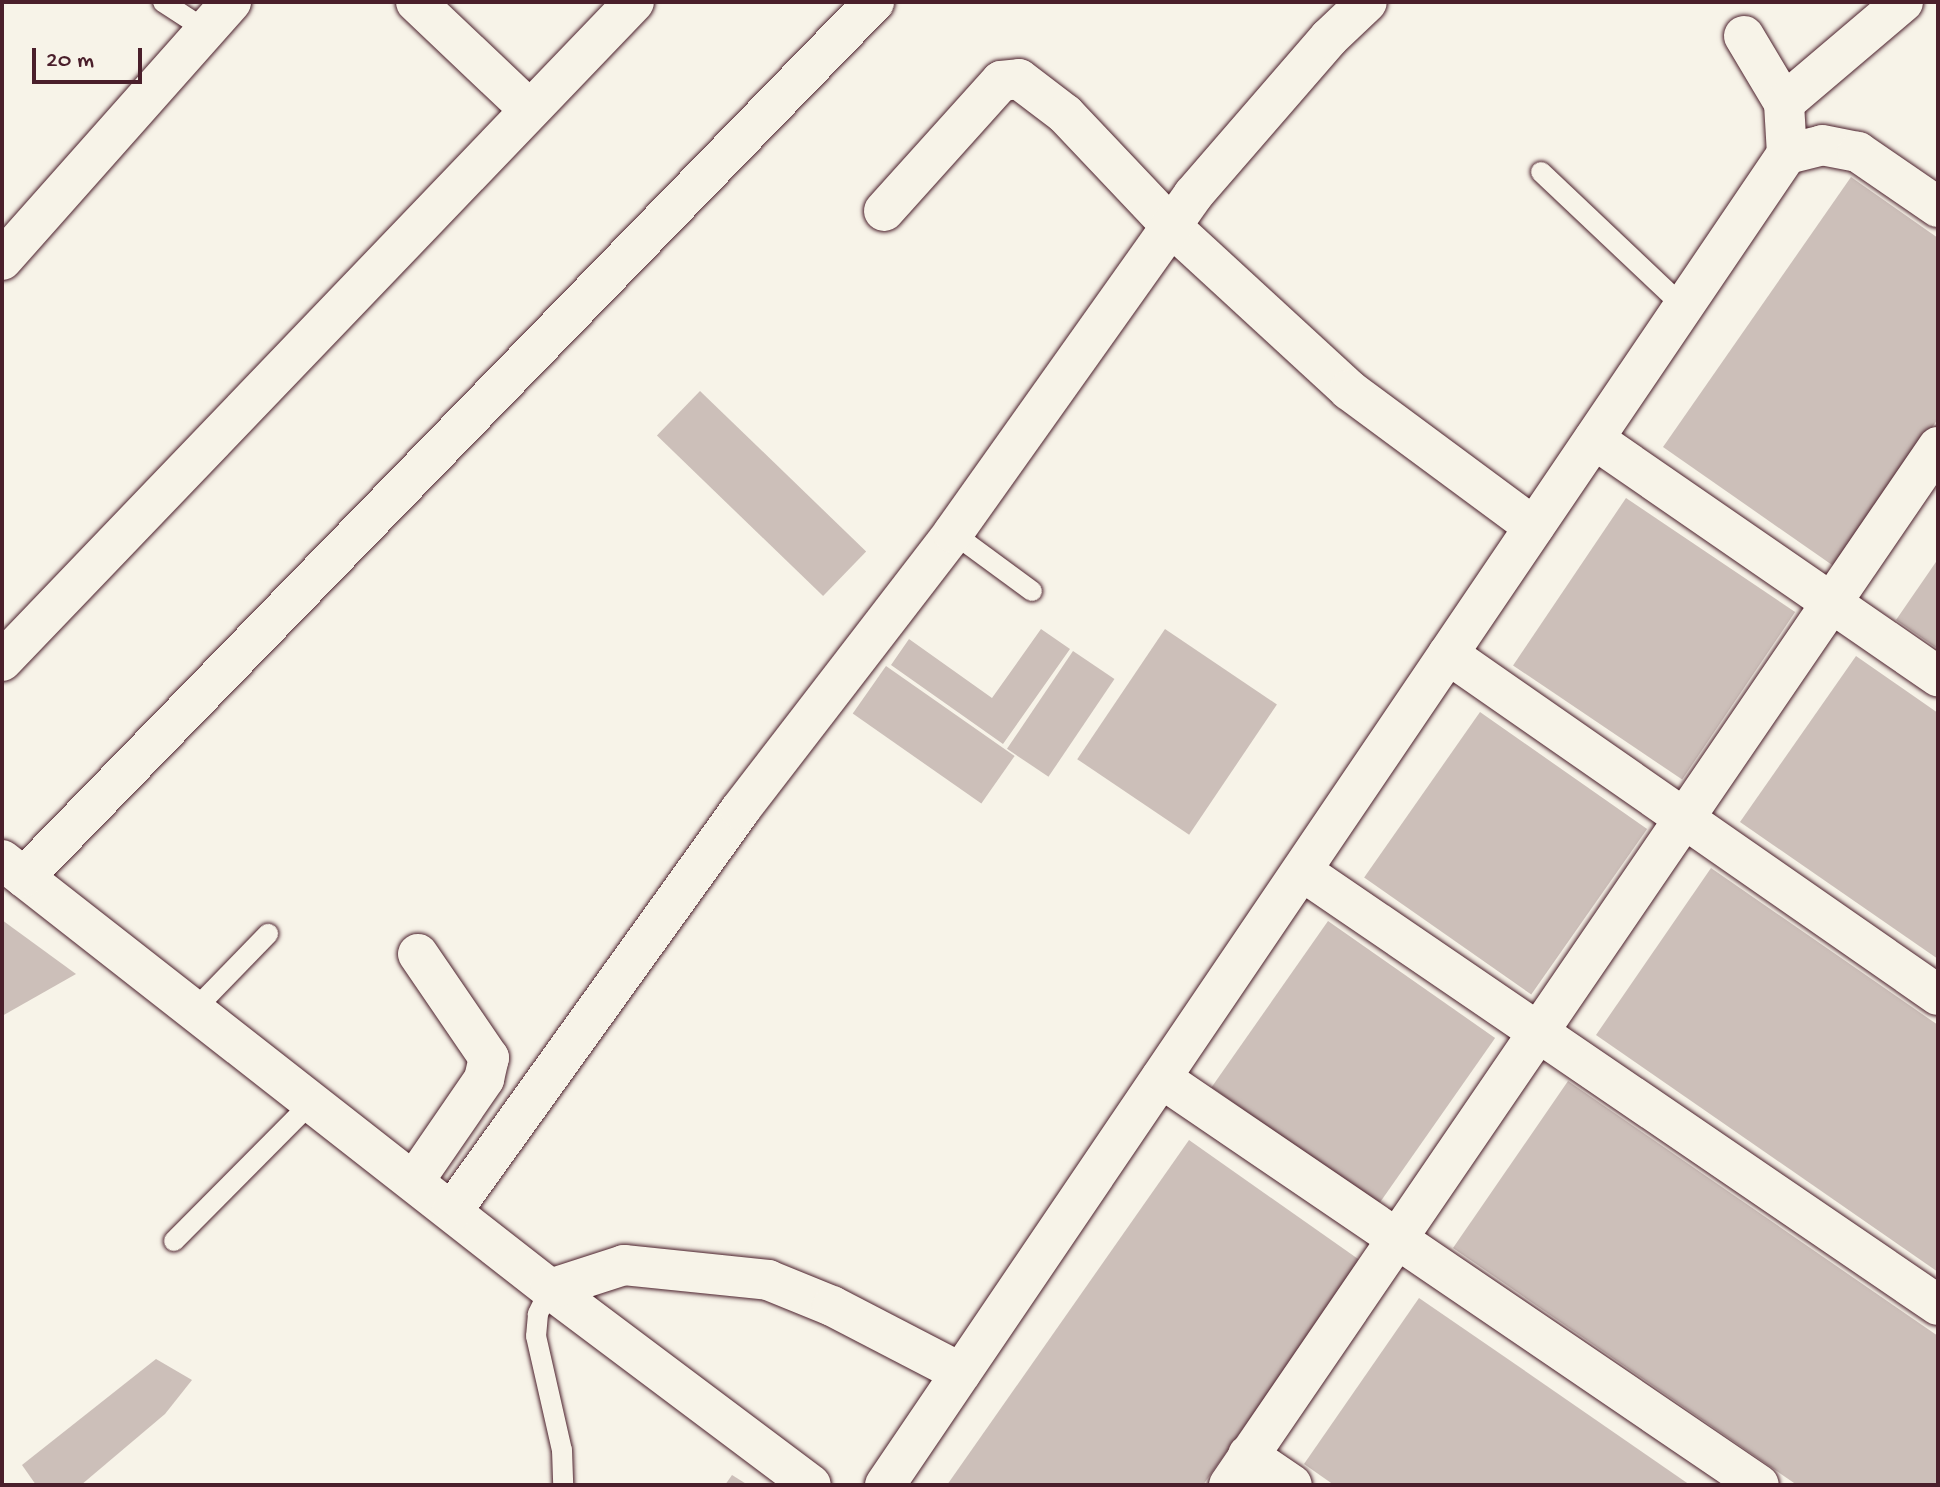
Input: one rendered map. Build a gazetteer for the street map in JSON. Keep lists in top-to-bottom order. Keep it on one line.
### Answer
{"scale_bar":"20 m"}
